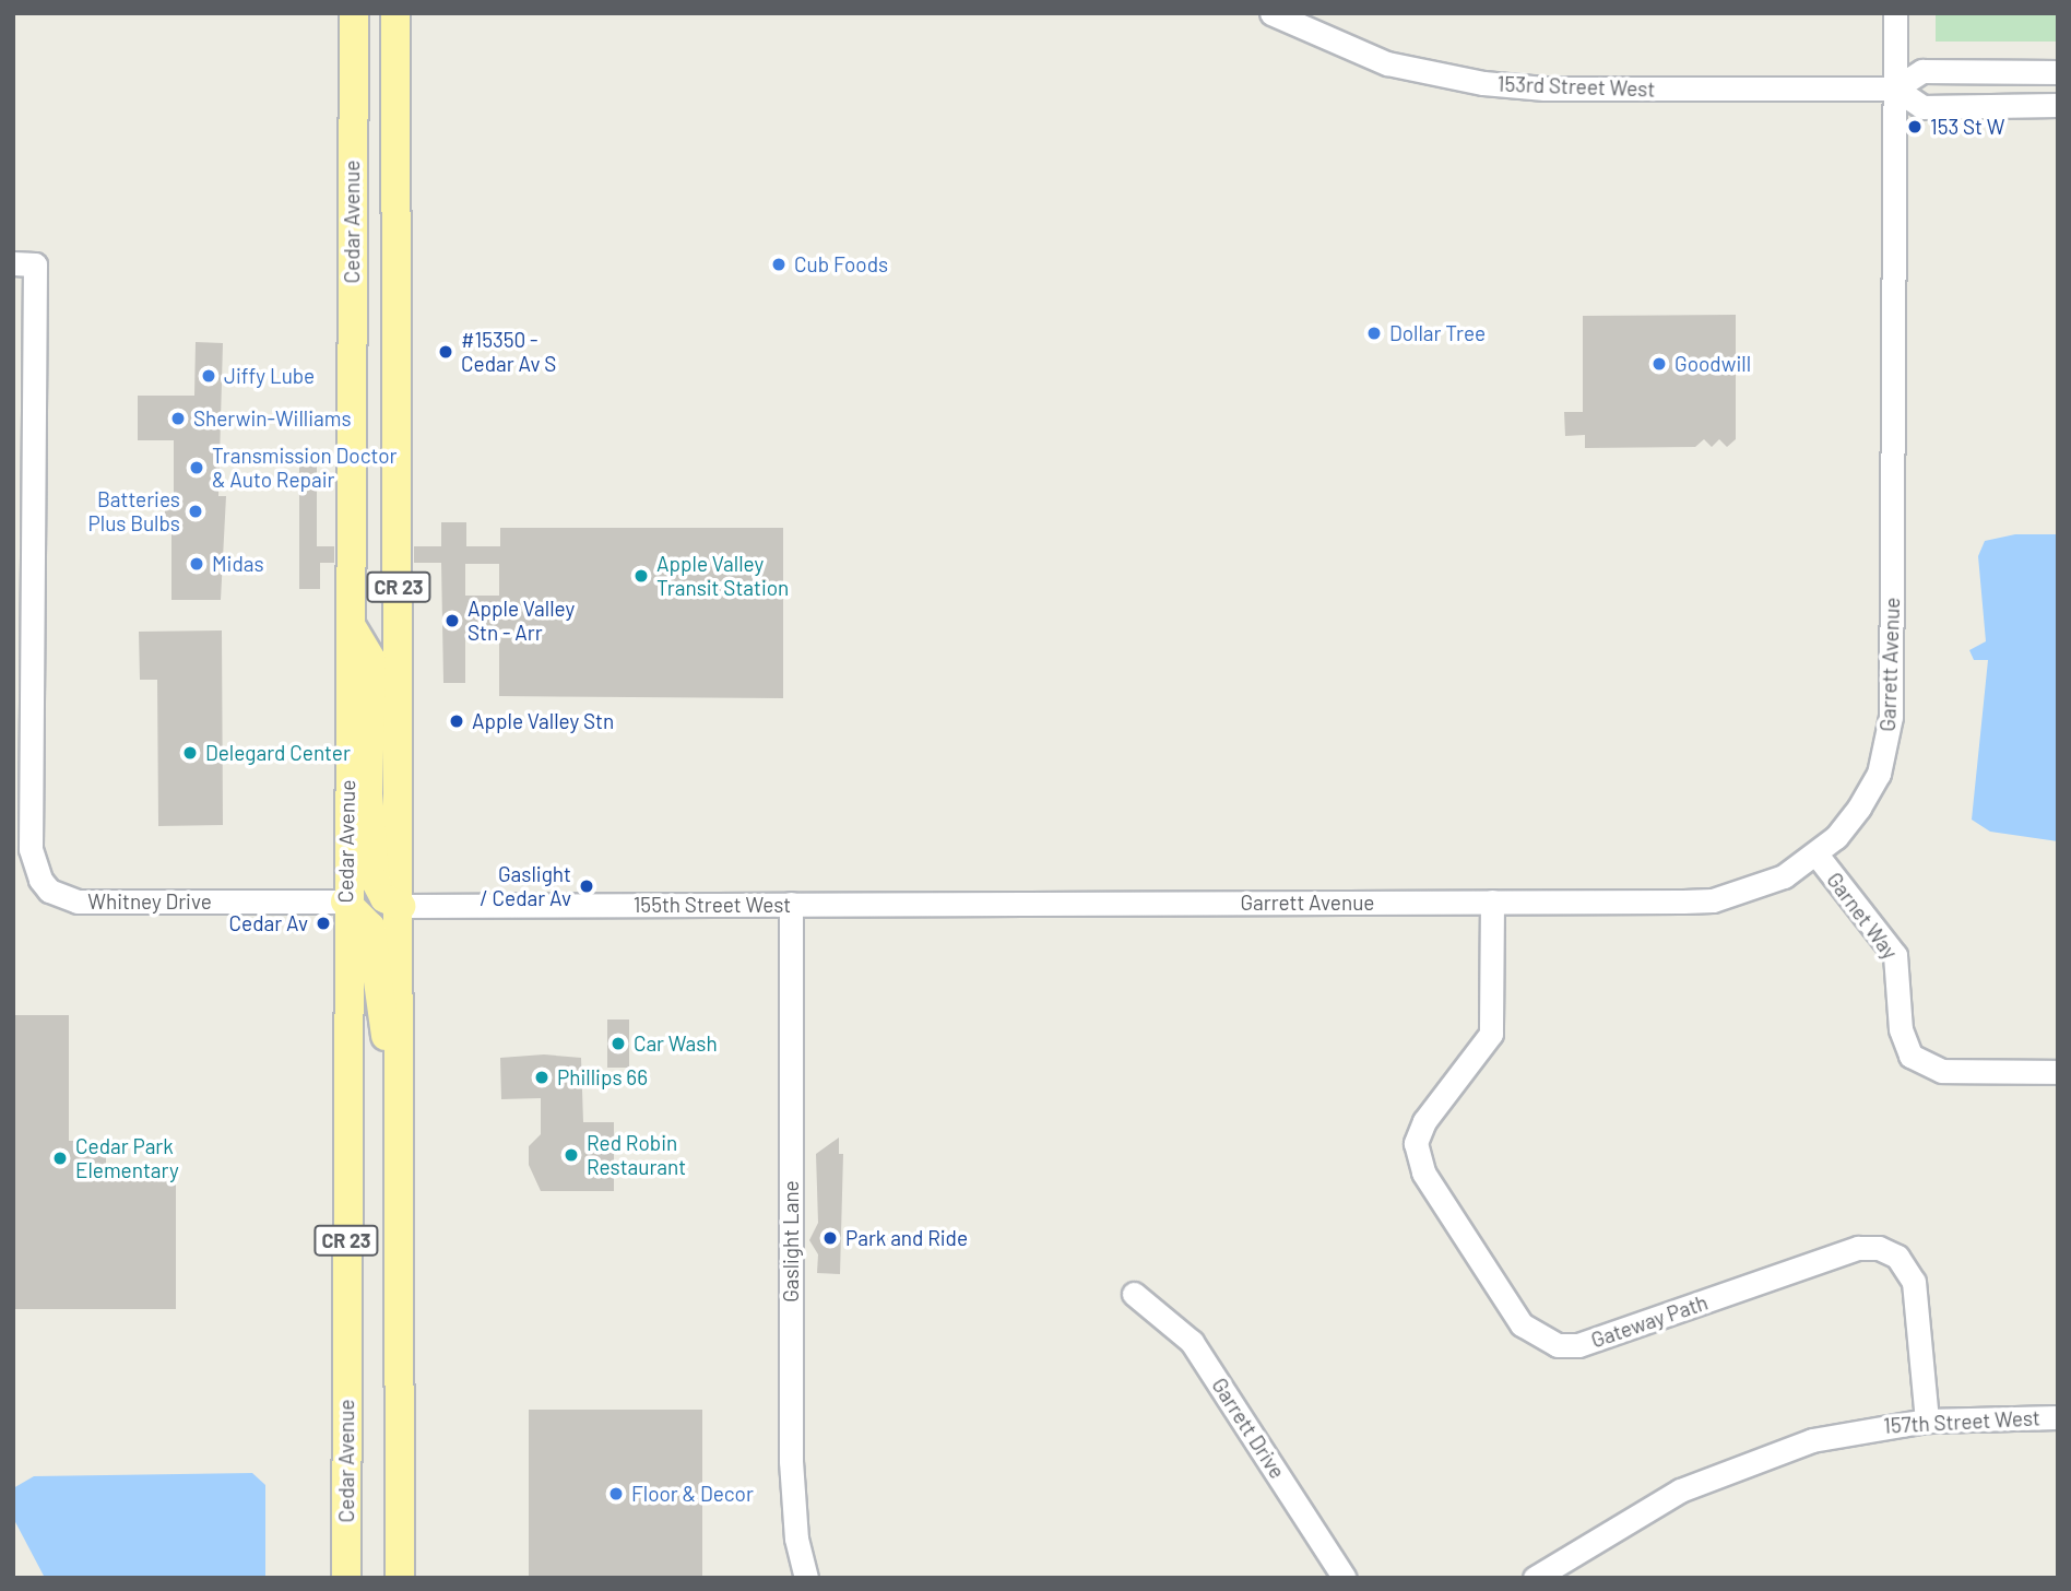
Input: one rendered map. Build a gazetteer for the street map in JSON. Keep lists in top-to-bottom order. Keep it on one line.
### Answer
{"streets":{"main road":["Cedar Avenue","CR 23"],"street":["153rd Street West","Garrett Avenue","Whitney Drive","155th Street West","Garnet Way","Gaslight Lane","Gateway Path","157th Street West","Garrett Drive"]},"crossings":[["153rd Street West","Garrett Avenue"],["Cedar Avenue","Whitney Drive"],["CR 23","155th Street West"],["Garrett Avenue","155th Street West"],["Garrett Avenue","Garnet Way"],["Garrett Avenue","Gateway Path"],["155th Street West","Gaslight Lane"],["Gateway Path","157th Street West"]],"places":["153 St W","Cub Foods","Dollar Tree","#15350 - Cedar Av S","Goodwill","Jiffy Lube","Sherwin-Williams","Transmission Doctor & Auto Repair","Batteries Plus Bulbs","Midas","Apple Valley Transit Station","Apple Valley Stn - Arr","Apple Valley Stn","Delegard Center","Gaslight / Cedar Av","Cedar Av","Car Wash","Phillips 66","Red Robin Restaurant","Cedar Park Elementary","Park and Ride","Floor & Decor"]}
